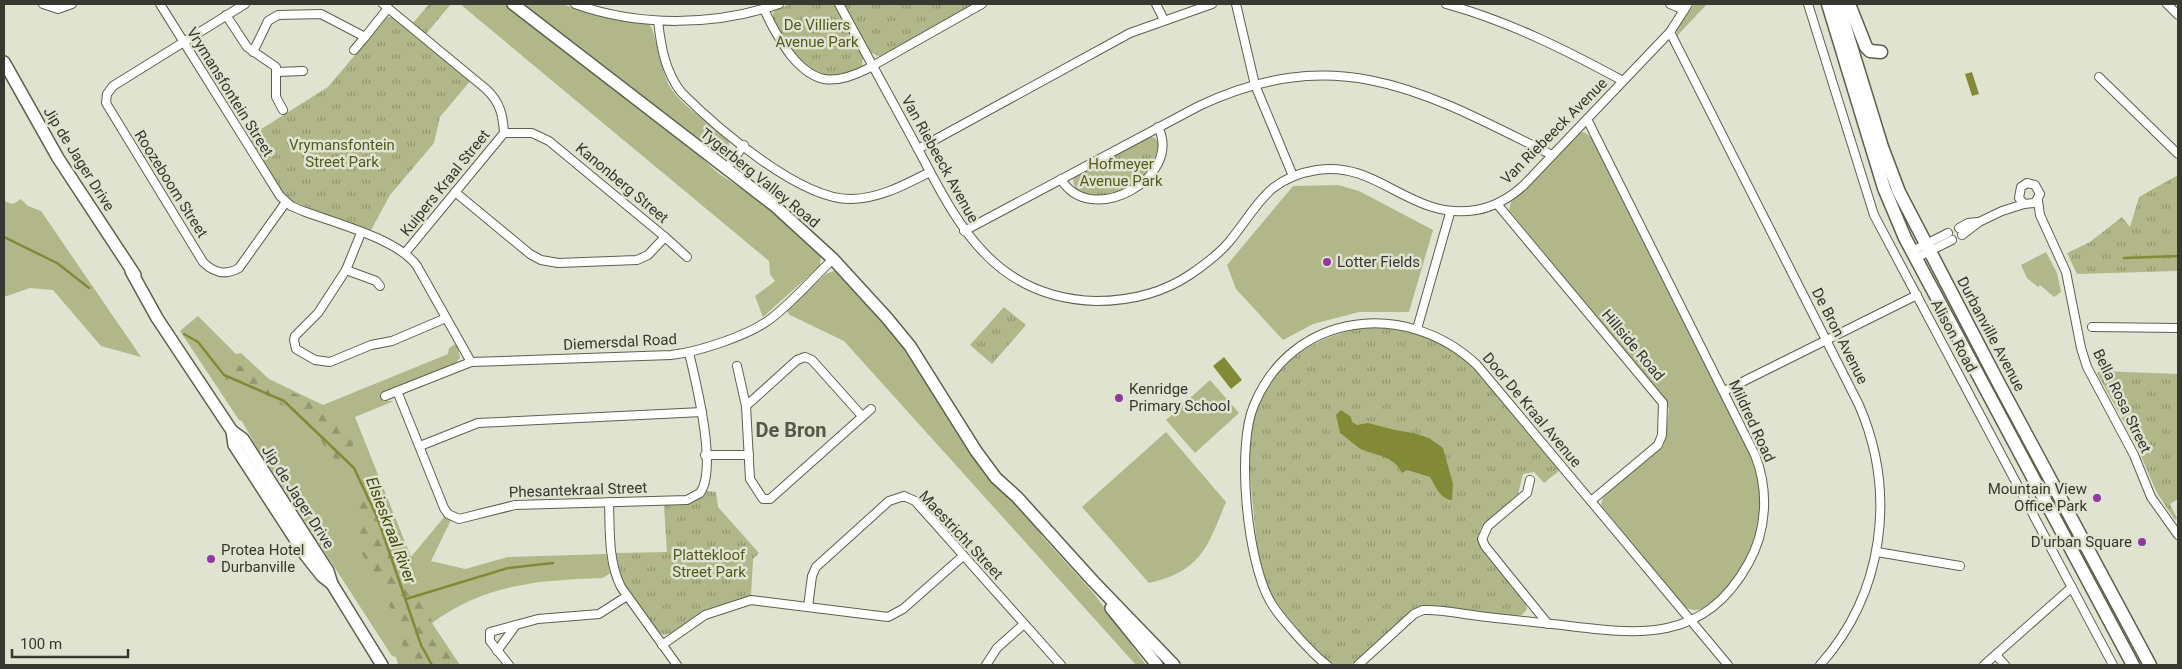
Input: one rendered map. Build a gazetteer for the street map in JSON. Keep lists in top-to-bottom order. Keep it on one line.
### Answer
{"streets":{"main road":["Jip de Jager Drive","Tygerberg Valley Road","Durbanville Avenue"],"street":["Vrymansfontein Street","Van Riebeeck Avenue","Kuipers Kraal Street","Kanonberg Street","Roozeboom Street","De Bron Avenue","Alison Road","Diemersdal Road","Hillside Road","Bella Rosa Street","Door De Kraal Avenue","Mildred Road","Phesantekraal Street","Maestricht Street"]},"crossings":[["Vrymansfontein Street","Kuipers Kraal Street"],["Vrymansfontein Street","Roozeboom Street"],["Vrymansfontein Street","Diemersdal Road"],["Van Riebeeck Avenue","De Bron Avenue"],["Van Riebeeck Avenue","Hillside Road"],["Van Riebeeck Avenue","Mildred Road"],["Tygerberg Valley Road","Diemersdal Road"],["Kuipers Kraal Street","Kanonberg Street"],["Diemersdal Road","Phesantekraal Street"],["Hillside Road","Door De Kraal Avenue"],["Door De Kraal Avenue","Mildred Road"]],"districts":["De Bron"],"water":["Elsieskraal River"],"parks":["De Villiers Avenue Park","Vrymansfontein Street Park","Hofmeyer Avenue Park","Plattekloof Street Park"],"places":["Lotter Fields","Kenridge Primary School","Mountain View Office Park","D'urban Square","Protea Hotel Durbanville"],"scale_bar":"100 m"}
